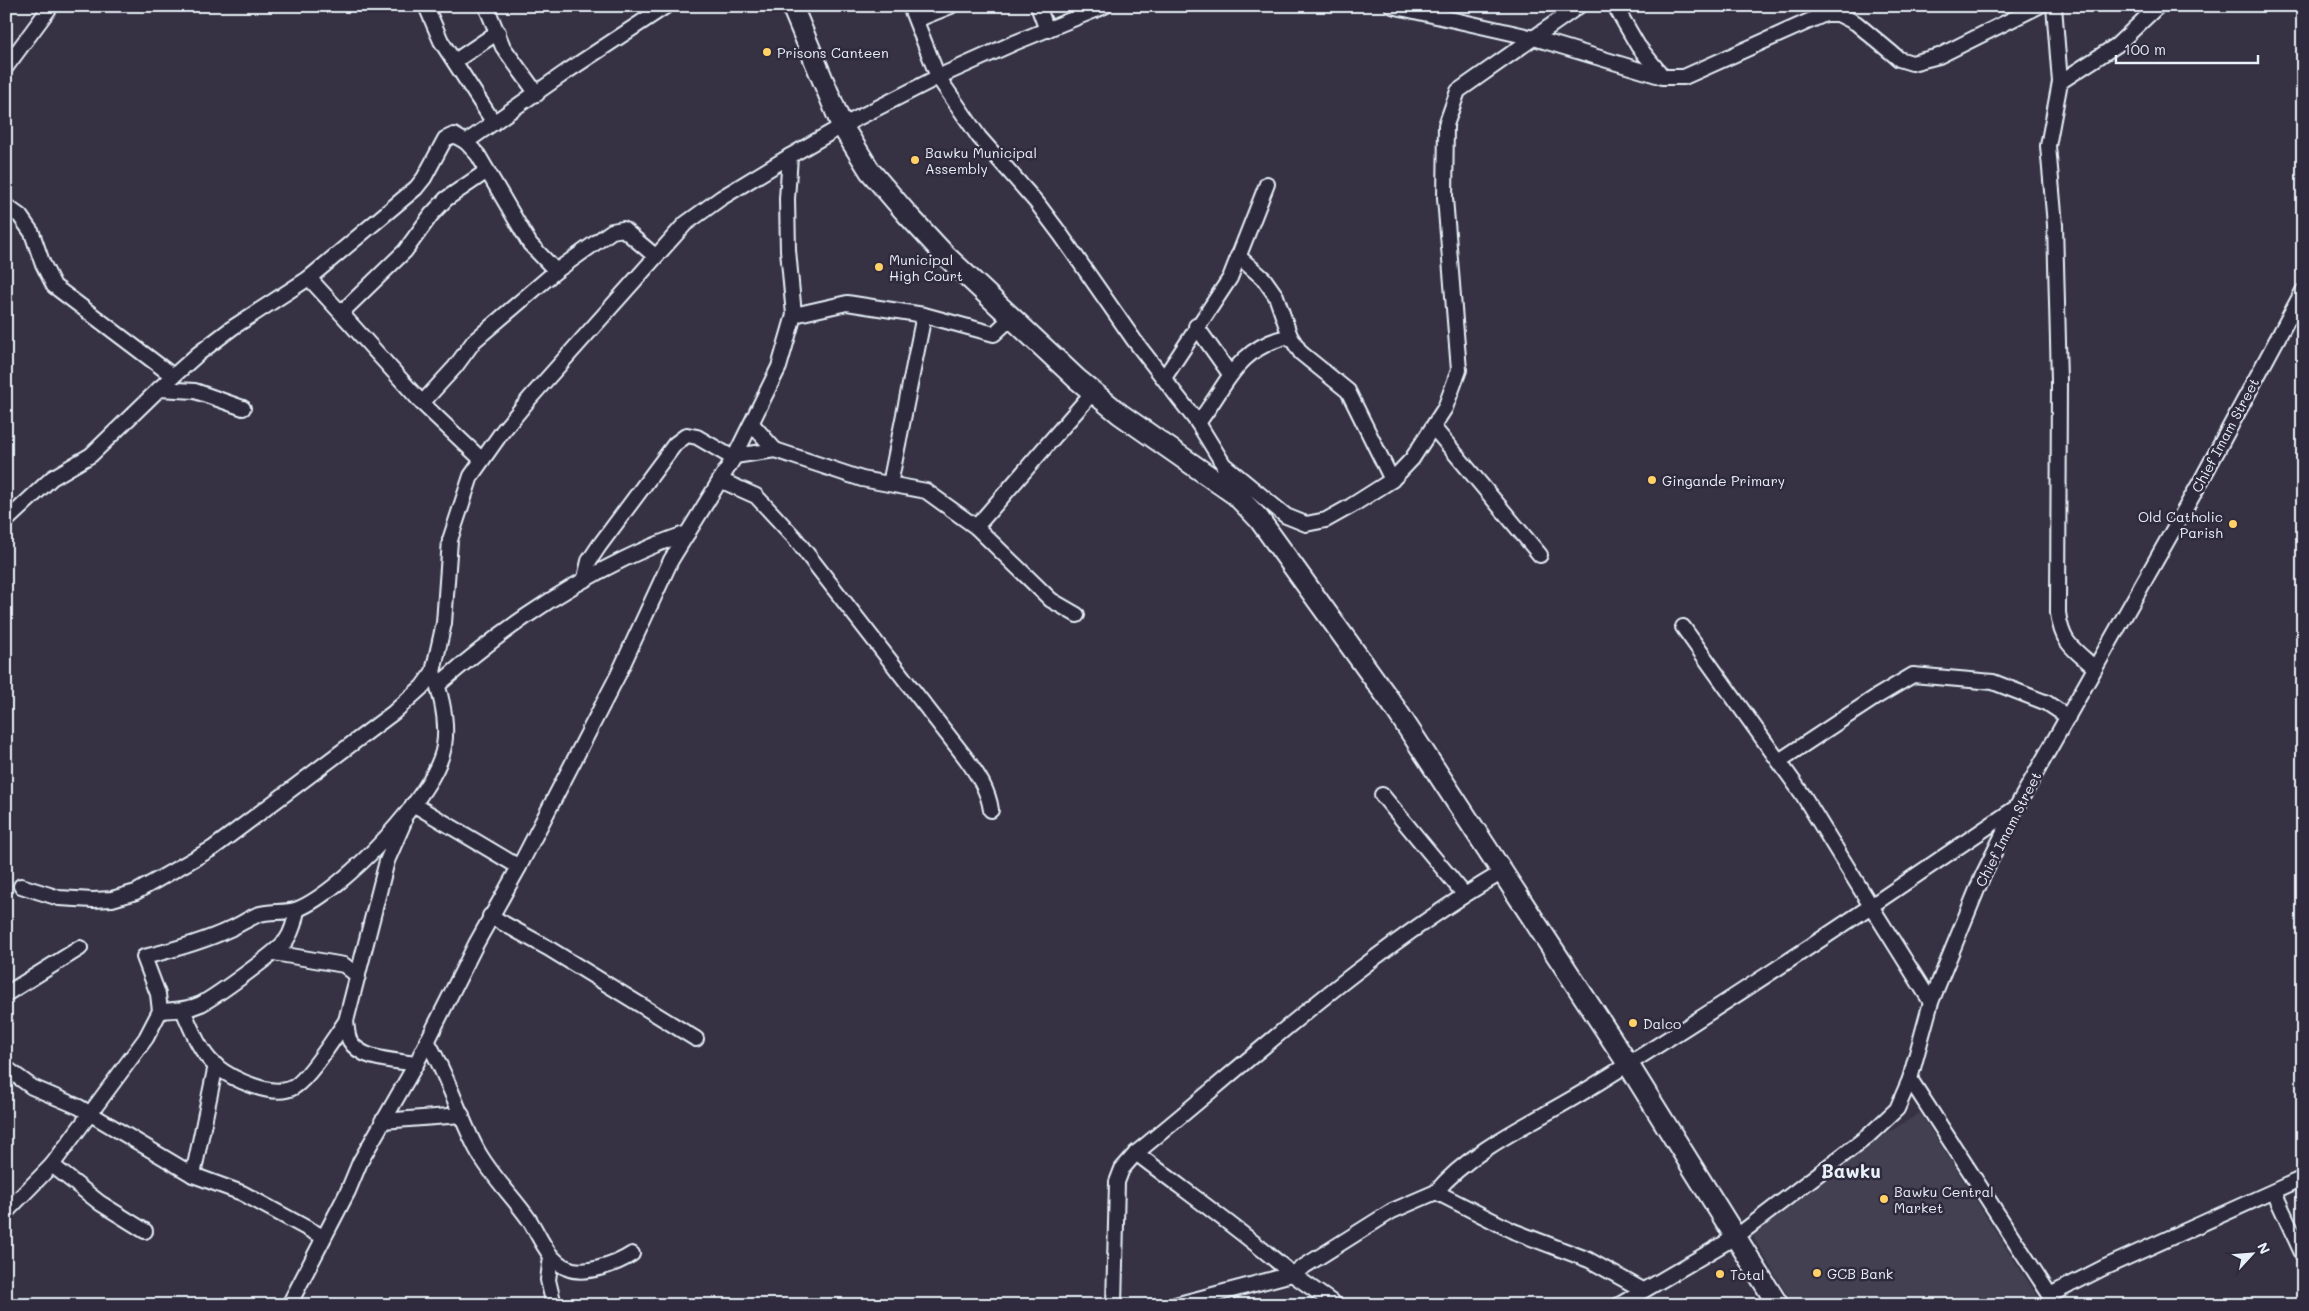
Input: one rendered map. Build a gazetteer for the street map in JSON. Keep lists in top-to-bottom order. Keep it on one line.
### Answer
{"streets":{"street":["Chief Imam Street"]},"districts":["Bawku"],"places":["Prisons Canteen","Bawku Municipal Assembly","Municipal High Court","Gingande Primary","Old Catholic Parish","Dalco","Bawku Central Market","GCB Bank","Total"],"scale_bar":"100 m","north":"top right"}
